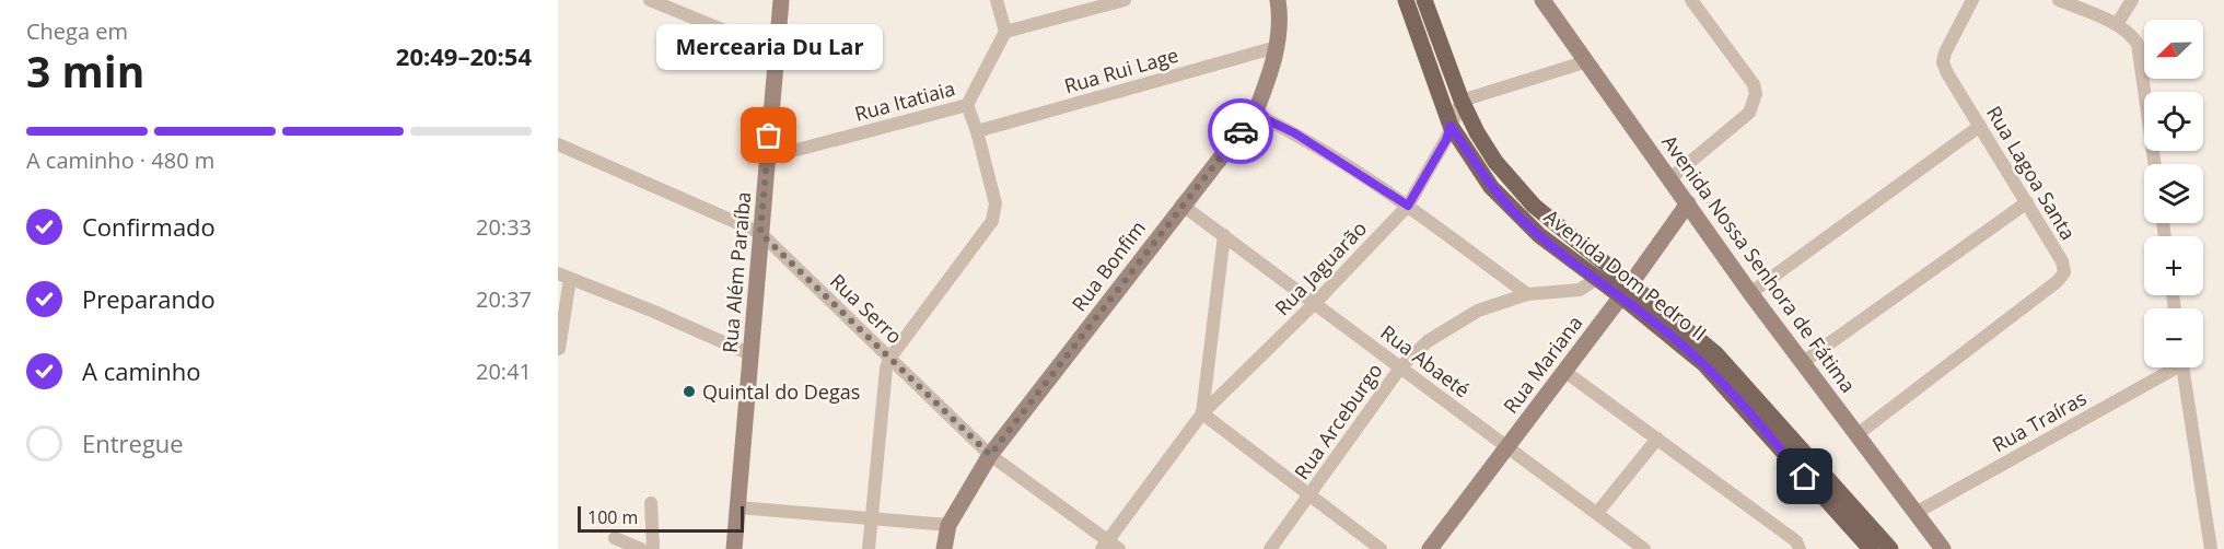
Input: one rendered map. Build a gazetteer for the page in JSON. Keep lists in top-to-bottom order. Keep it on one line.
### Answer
{"streets":{"main road":["Avenida Dom Pedro II"],"street":["Rua Rui Lage","Rua Itatiaia","Rua Lagoa Santa","Avenida Nossa Senhora de Fátima","Rua Bonfim","Rua Jaguarão","Rua Além Paraíba","Rua Serro","Rua Abaeté","Rua Mariana","Rua Arceburgo","Rua Traíras"]},"crossings":[["Rua Rui Lage","Rua Bonfim"],["Rua Itatiaia","Rua Além Paraíba"],["Rua Lagoa Santa","Avenida Nossa Senhora de Fátima"],["Avenida Nossa Senhora de Fátima","Rua Mariana"],["Avenida Nossa Senhora de Fátima","Rua Traíras"],["Rua Bonfim","Rua Serro"],["Rua Bonfim","Rua Abaeté"],["Rua Jaguarão","Avenida Dom Pedro II"],["Rua Jaguarão","Rua Serro"],["Rua Jaguarão","Rua Abaeté"],["Rua Além Paraíba","Rua Serro"],["Avenida Dom Pedro II","Rua Mariana"],["Avenida Dom Pedro II","Rua Arceburgo"],["Rua Abaeté","Rua Mariana"],["Rua Abaeté","Rua Arceburgo"]],"places":["Mercearia Du Lar","Quintal do Degas"],"scale_bar":"100 m","north":"bottom left","page":{"heading":["3 min","Chega em","20:49–20:54"],"map_buttons":["+","−"],"bubble":"Mercearia Du Lar","bar":"A caminho · 480 m","list":[["Confirmado","20:33"],["Preparando","20:37"],["A caminho","20:41"],"Entregue"],"scale":"100 m"}}
